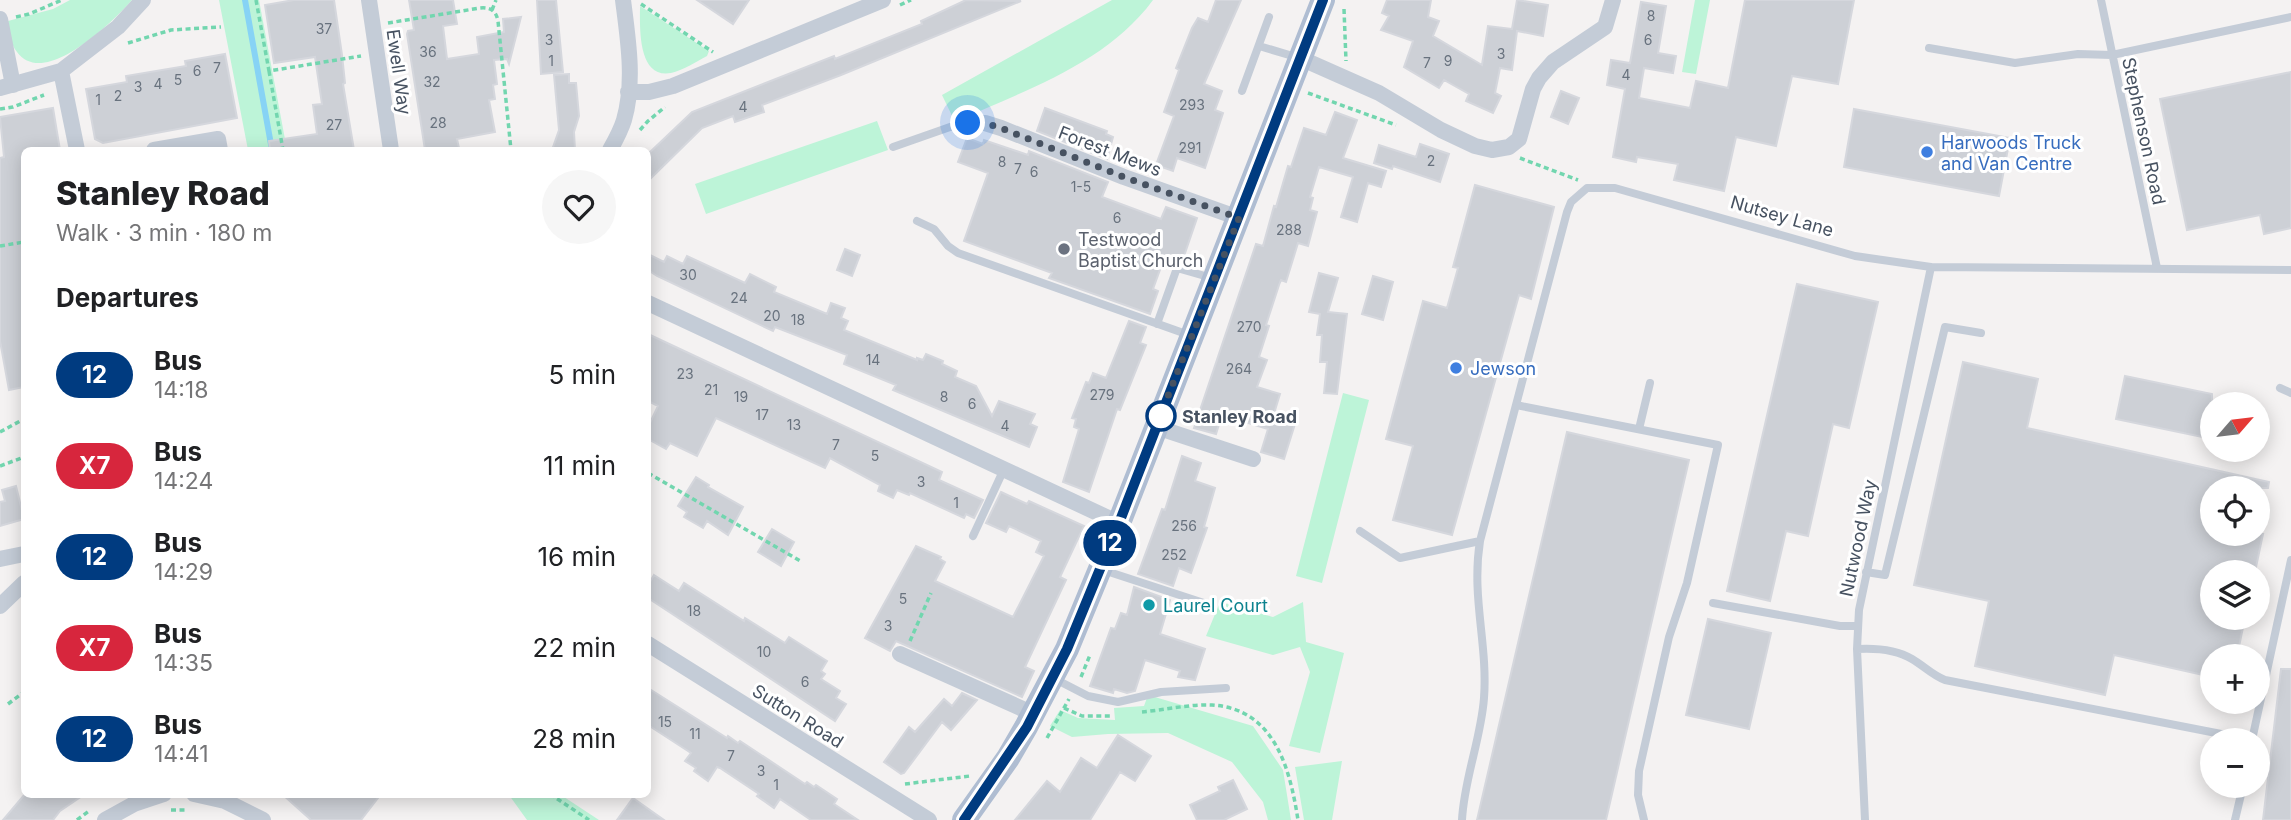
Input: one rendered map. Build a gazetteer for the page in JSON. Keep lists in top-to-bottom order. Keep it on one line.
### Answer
{"streets":{"street":["Ewell Way","Forest Mews","Sutton Road"],"lane":["Stephenson Road","Nutsey Lane","Nutwood Way"]},"crossings":[["Stephenson Road","Nutsey Lane"],["Nutsey Lane","Nutwood Way"]],"places":["Harwoods Truck and Van Centre","Testwood Baptist Church","Jewson","Stanley Road","Laurel Court"],"lines":["bus line 12"],"house_numbers":["8","37","3","6","36","3","1","9","7","7","6","4","5","32","4","3","2","1","293","4","28","27","291","2","8","7","6","1-5","6","288","30","24","20","18","270","14","264","23","21","279","19","8","6","17","13","4","7","5","3","1","256","252","5","18","3","10","6","15","11","7","3","1"],"north":"top right","page":{"on_map":"12","heading":[["Stanley Road","Walk · 3 min · 180 m"],"Departures"],"list":[{"mark":"12","name":"Bus","note":"14:18","value":"5 min"},{"mark":"X7","name":"Bus","note":"14:24","value":"11 min"},{"mark":"12","name":"Bus","note":"14:29","value":"16 min"},{"mark":"X7","name":"Bus","note":"14:35","value":"22 min"},{"mark":"12","name":"Bus","note":"14:41","value":"28 min"}],"map_buttons":["+","−"]}}
